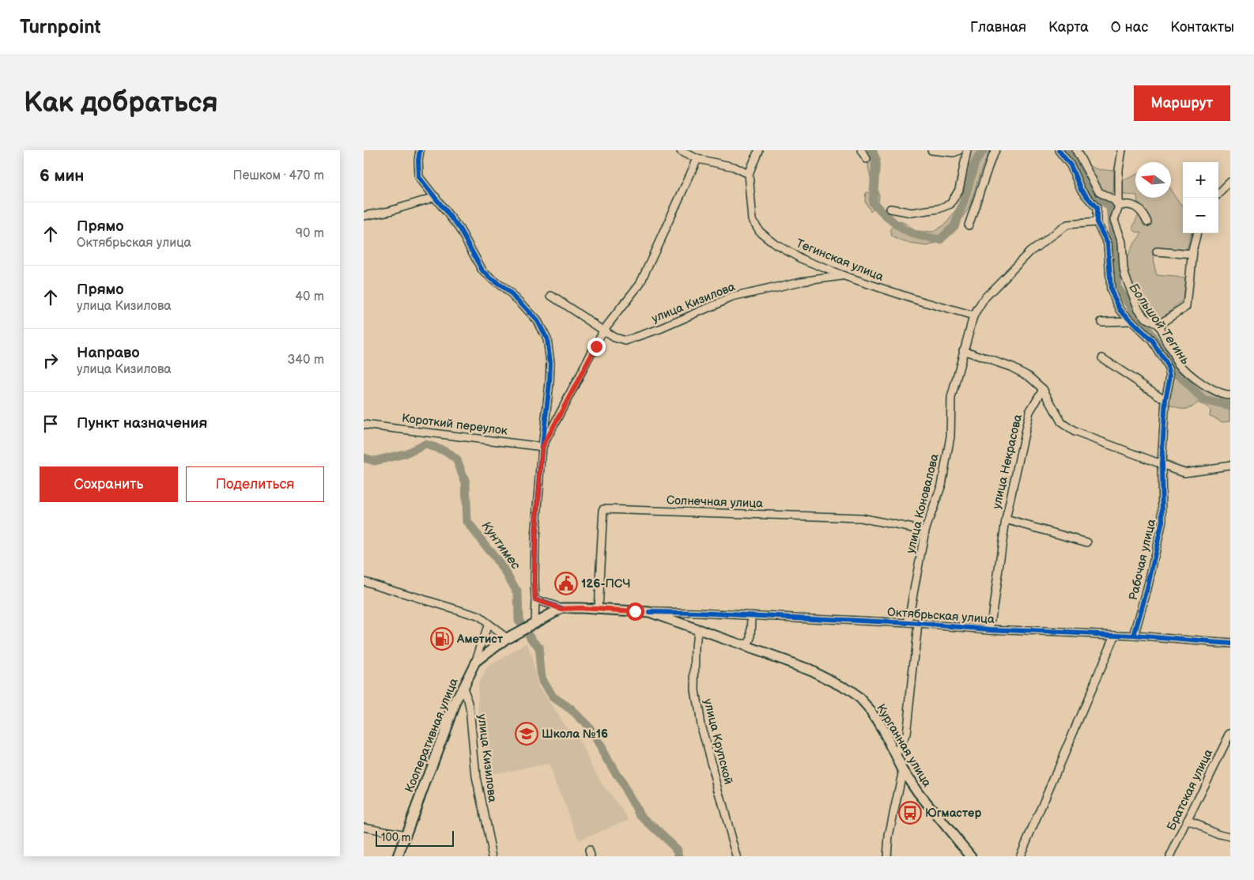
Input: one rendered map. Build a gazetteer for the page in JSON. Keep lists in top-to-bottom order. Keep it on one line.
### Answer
{"streets":{"main road":["Октябрьская улица","Кооперативная улица","Курганная улица"],"street":["Тегинская улица","улица Кизилова","Короткий переулок","улица Некрасова","Солнечная улица","улица Коновалова","Рабочая улица","улица Крупской","Братская улица"]},"crossings":[["Тегинская улица","улица Кизилова"],["Тегинская улица","улица Коновалова"],["улица Кизилова","Кооперативная улица"],["улица Некрасова","Октябрьская улица"],["Солнечная улица","улица Коновалова"],["Солнечная улица","Октябрьская улица"],["улица Коновалова","Октябрьская улица"],["Рабочая улица","Октябрьская улица"],["Октябрьская улица","Кооперативная улица"],["Октябрьская улица","улица Крупской"],["Октябрьская улица","Курганная улица"],["улица Крупской","Курганная улица"]],"water":["Большой Тегинь","Кунтимес"],"places":{"public building":["126-ПСЧ"],"fuel station":["Аметист"],"school or university":["Школа №16"],"bus stop":["Югмастер"]},"scale_bar":"100 m","north":"left","page":{"header":"Turnpoint","nav":["Главная","Карта","О нас","Контакты"],"buttons":["Маршрут",["Сохранить","Поделиться"]],"title":"Как добраться","heading":["6 мин","Пешком · 470 m"],"map_buttons":["+","−"],"list":[["Прямо","Октябрьская улица","90 m"],["Прямо","улица Кизилова","40 m"],["Направо","улица Кизилова","340 m"],"Пункт назначения"],"scale":"100 m"}}
